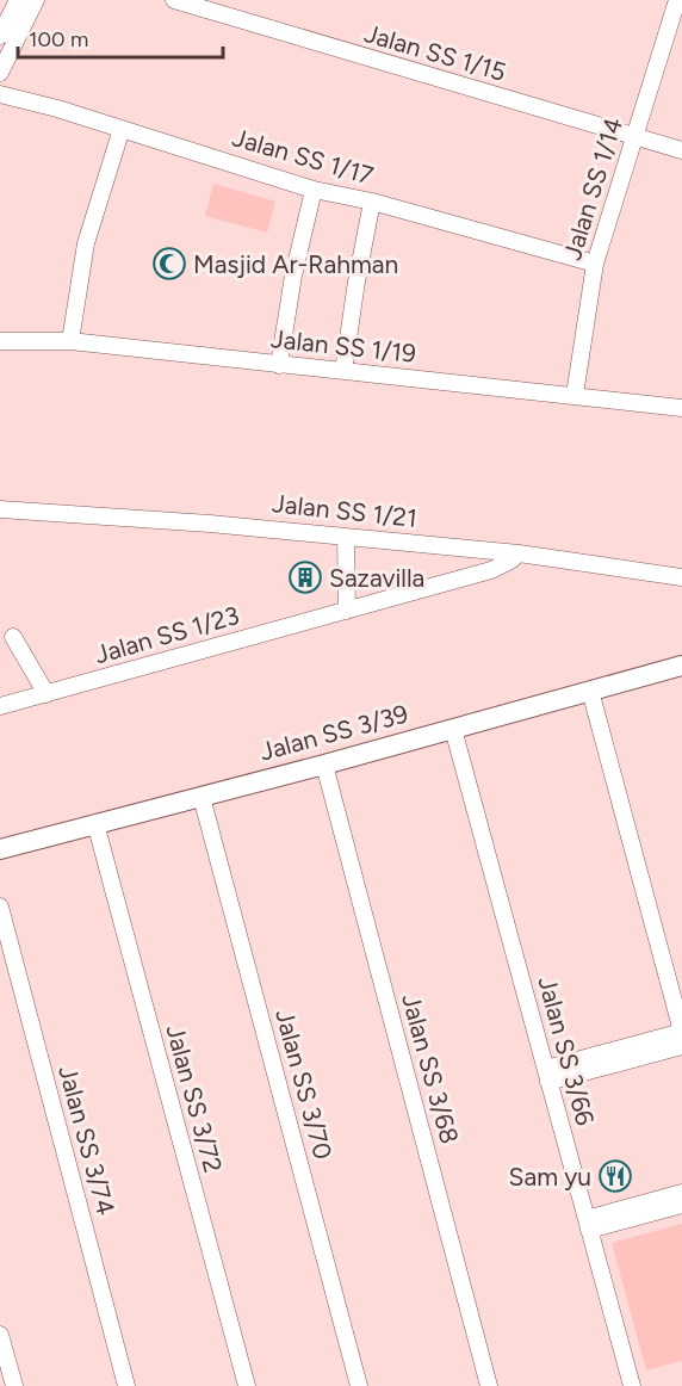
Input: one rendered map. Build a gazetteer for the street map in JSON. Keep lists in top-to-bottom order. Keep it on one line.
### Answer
{"streets":{"street":["Jalan SS 1/15","Jalan SS 1/17","Jalan SS 1/14","Jalan SS 1/19","Jalan SS 1/21","Jalan SS 1/23","Jalan SS 3/39","Jalan SS 3/66","Jalan SS 3/68","Jalan SS 3/70","Jalan SS 3/72","Jalan SS 3/74"]},"crossings":[["Jalan SS 1/15","Jalan SS 1/14"],["Jalan SS 1/17","Jalan SS 1/14"],["Jalan SS 1/14","Jalan SS 1/19"],["Jalan SS 1/21","Jalan SS 1/23"],["Jalan SS 3/39","Jalan SS 3/66"],["Jalan SS 3/39","Jalan SS 3/68"],["Jalan SS 3/39","Jalan SS 3/70"],["Jalan SS 3/39","Jalan SS 3/72"]],"places":{"mosque":["Masjid Ar-Rahman"],"building":["Sazavilla"],"restaurant":["Sam yu"]},"scale_bar":"100 m"}
